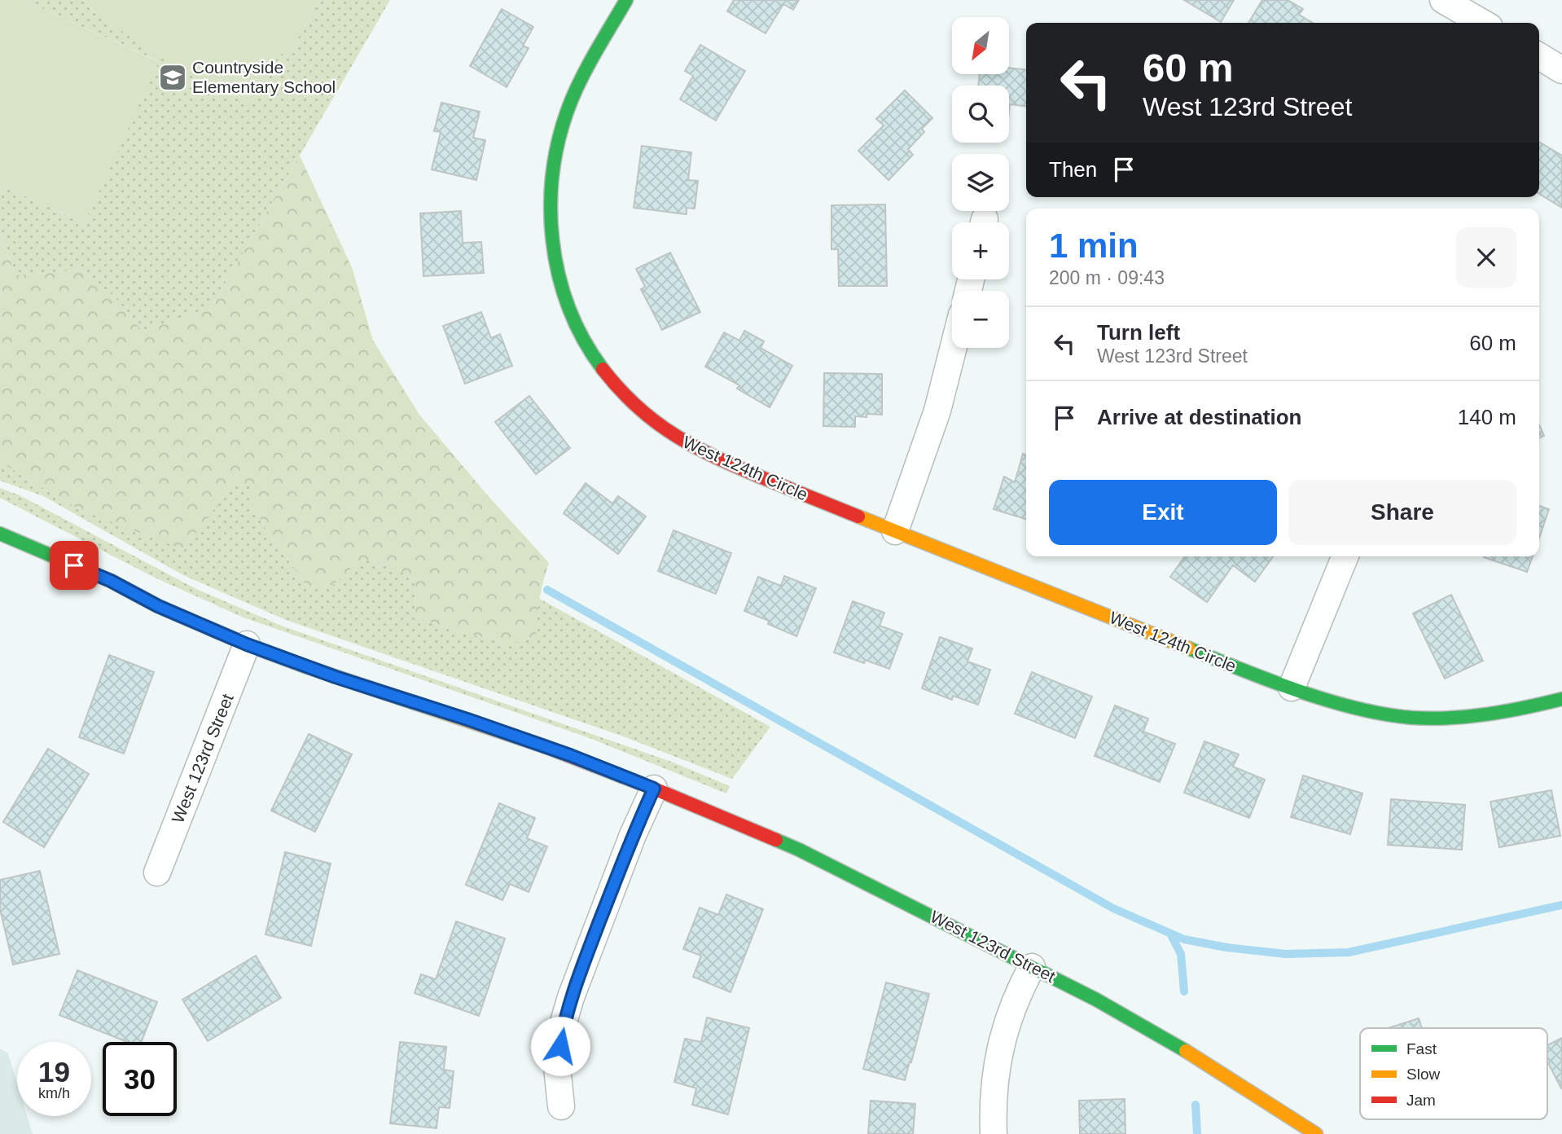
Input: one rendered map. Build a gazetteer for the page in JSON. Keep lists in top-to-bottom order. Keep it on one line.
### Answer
{"streets":{"street":["West 124th Circle","West 123rd Street"]},"places":{"school or university":["Countryside Elementary School"]},"legend":["Fast","Slow","Jam"],"north":"bottom left","page":{"map_buttons":["+","−"],"turn":["60 m","West 123rd Street"],"then":"Then","heading":["1 min","200 m · 09:43"],"list":[{"name":"Turn left","note":"West 123rd Street","value":"60 m"},{"name":"Arrive at destination","value":"140 m"}],"buttons":["Exit","Share"],"speed":"19 km/h","limit":"30"}}
